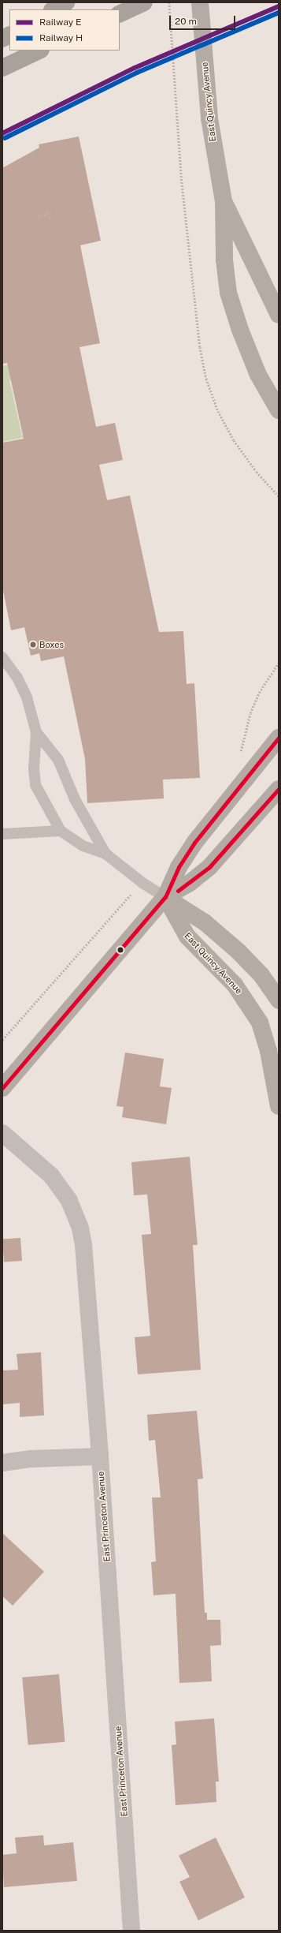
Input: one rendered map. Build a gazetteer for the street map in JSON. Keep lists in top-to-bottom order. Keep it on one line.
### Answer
{"streets":{"street":["East Quincy Avenue","East Princeton Avenue"]},"places":["Boxes"],"lines":["rail line E","rail line H"],"legend":["Railway E","Railway H"],"scale_bar":"20 m"}
